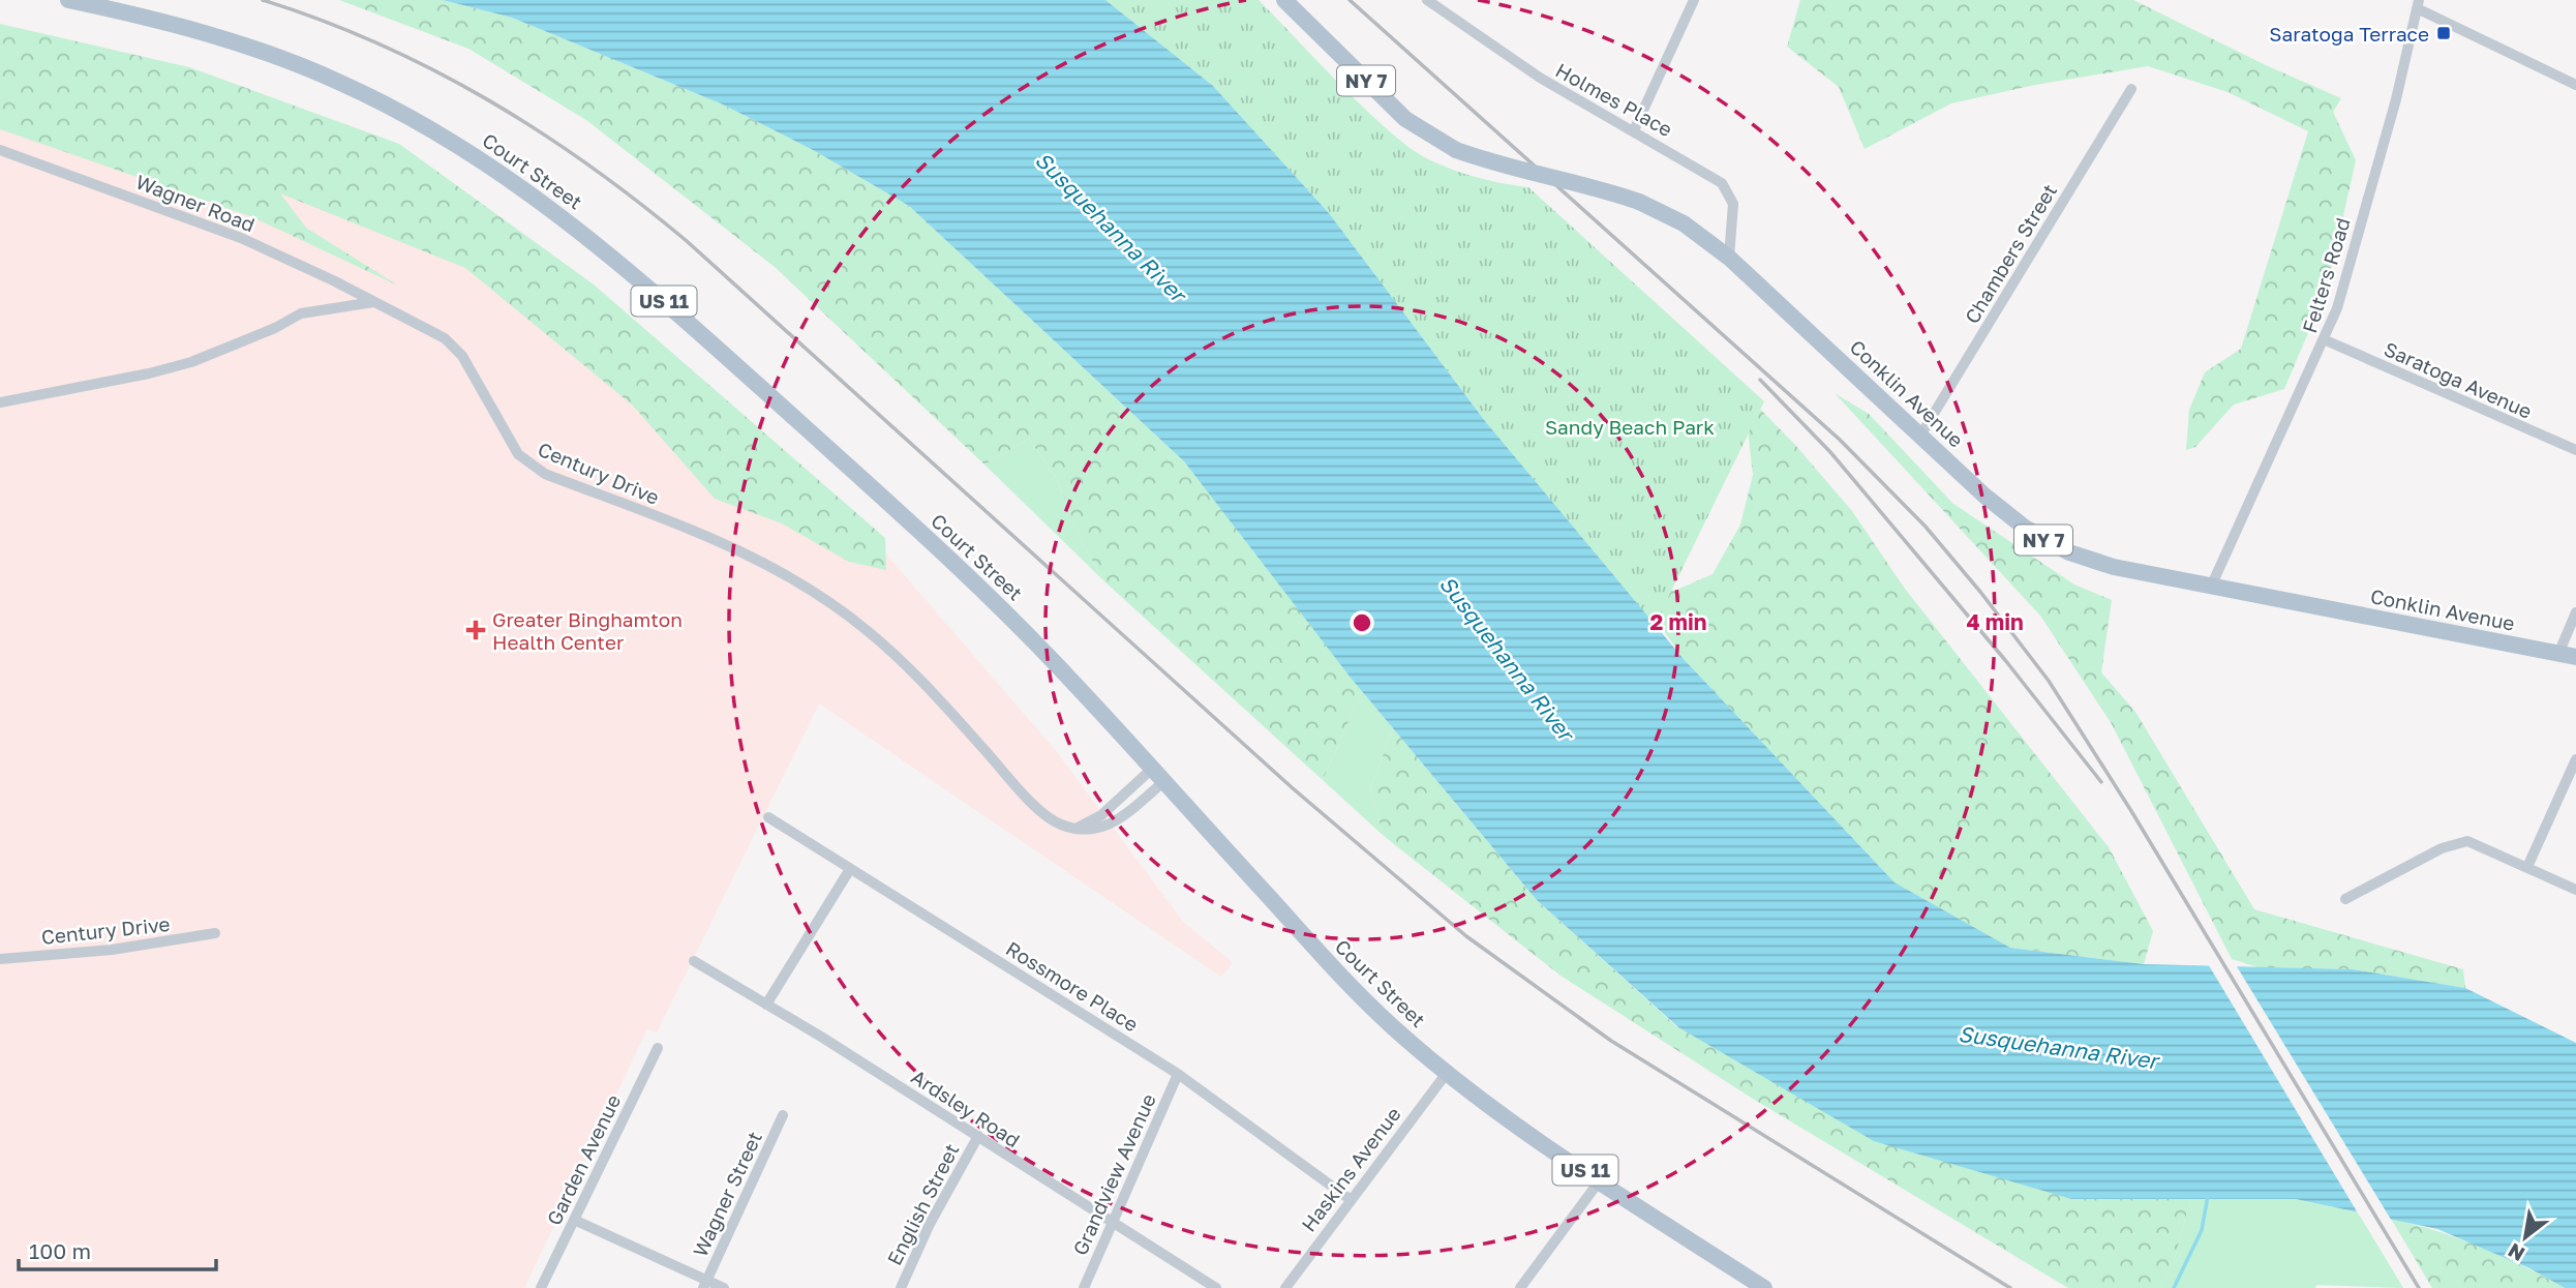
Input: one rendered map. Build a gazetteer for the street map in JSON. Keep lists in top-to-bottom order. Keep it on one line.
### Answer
{"streets":{"main road":["NY 7","Court Street","US 11","Conklin Avenue"],"street":["Holmes Place","Wagner Road","Chambers Street","Felters Road","Saratoga Avenue","Century Drive","Rossmore Place","Ardsley Road","Garden Avenue","Haskins Avenue","Grandview Avenue","Wagner Street","English Street"]},"crossings":[["Holmes Place","Conklin Avenue"],["Court Street","Haskins Avenue"],["Wagner Road","Century Drive"],["Chambers Street","Conklin Avenue"],["Felters Road","Saratoga Avenue"],["Felters Road","Conklin Avenue"],["Rossmore Place","Haskins Avenue"],["Rossmore Place","Grandview Avenue"],["Ardsley Road","Grandview Avenue"],["Ardsley Road","English Street"]],"water":["Susquehanna River"],"parks":["Sandy Beach Park"],"places":{"transit":["Saratoga Terrace"],"health":["Greater Binghamton Health Center"]},"scale_bar":"100 m","north":"bottom left","rings":["2 min","4 min"]}
